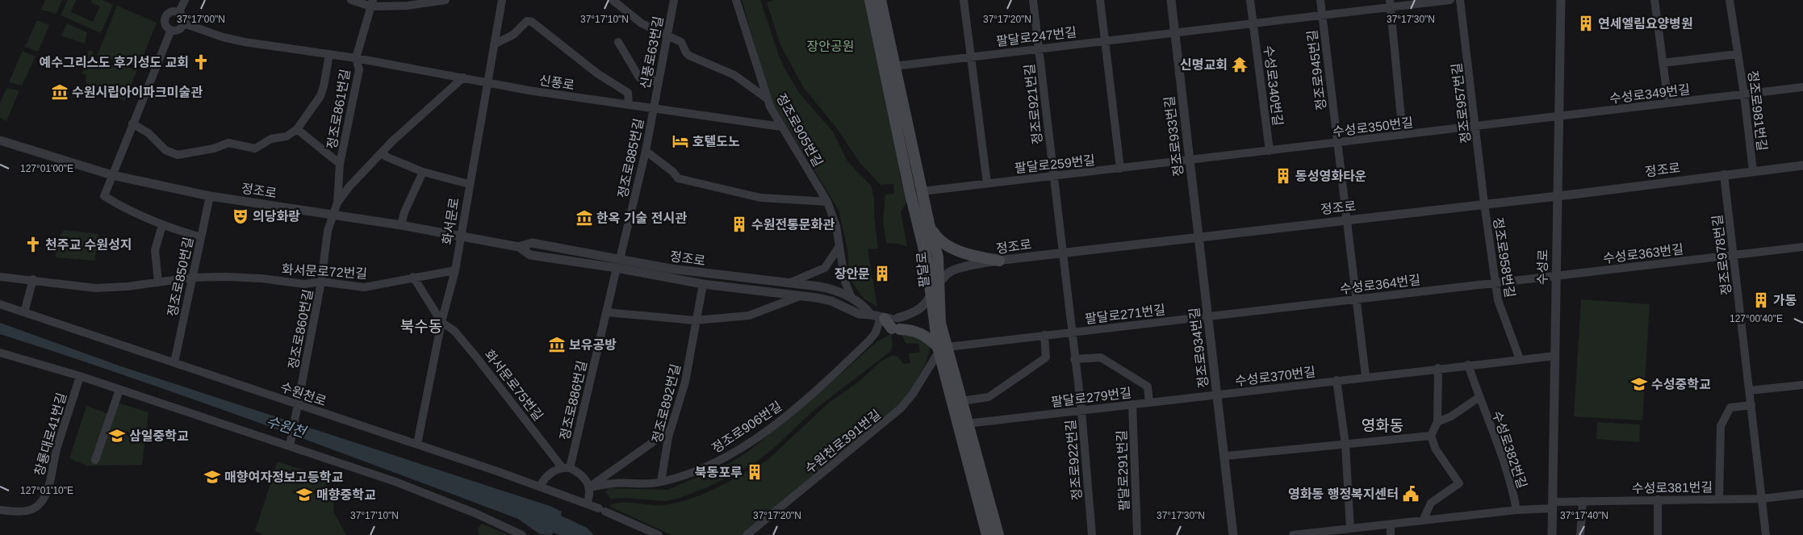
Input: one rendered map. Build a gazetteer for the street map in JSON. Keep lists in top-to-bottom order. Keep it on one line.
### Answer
{"streets":{"main road":["팔달로"],"street":["팔달로247번길","신풍로63번길","정조로945번길","신풍로","수성로340번길","수성로349번길","정조로957번길","정조로921번길","정조로861번길","정조로981번길","수성로350번길","정조로905번길","정조로933번길","정조로885번길","팔달로259번길","정조로","화서문로","수성로363번길","정조로978번길","정조로958번길","수성로","화서문로72번길","정조로850번길","수성로364번길","팔달로271번길","정조로860번길","정조로934번길","수성로370번길","화서문로75번길","수원천로","팔달로279번길","정조로886번길","정조로892번길","정조로906번길","창룡대로41번길","수원천로391번길","수성로382번길","정조로922번길","팔달로291번길","수성로381번길"]},"crossings":[["팔달로247번길","정조로921번길"],["팔달로247번길","정조로933번길"],["팔달로247번길","팔달로"],["신풍로63번길","신풍로"],["신풍로63번길","정조로885번길"],["정조로945번길","수성로350번길"],["정조로945번길","정조로"],["정조로945번길","수성로364번길"],["정조로945번길","수성로370번길"],["신풍로","정조로861번길"],["신풍로","정조로905번길"],["신풍로","정조로885번길"],["신풍로","화서문로"],["수성로340번길","수성로350번길"],["수성로349번길","정조로981번길"],["수성로349번길","수성로350번길"],["수성로349번길","수성로"],["정조로957번길","수성로350번길"],["정조로957번길","정조로"],["정조로957번길","정조로958번길"],["정조로921번길","팔달로259번길"],["정조로921번길","정조로"],["정조로921번길","정조로922번길"],["정조로861번길","정조로"],["정조로861번길","정조로860번길"],["정조로981번길","정조로"],["수성로350번길","정조로933번길"],["수성로350번길","팔달로259번길"],["수성로350번길","수성로"],["정조로905번길","정조로"],["정조로933번길","팔달로259번길"],["정조로933번길","정조로"],["정조로933번길","정조로934번길"],["정조로885번길","정조로"],["정조로885번길","정조로886번길"],["팔달로259번길","팔달로"],["정조로","화서문로"],["정조로","정조로978번길"],["정조로","정조로958번길"],["정조로","수성로"],["정조로","팔달로"],["정조로","정조로850번길"],["정조로","정조로860번길"],["정조로","정조로934번길"],["정조로","정조로886번길"],["정조로","정조로892번길"],["정조로","정조로906번길"],["정조로","정조로922번길"],["화서문로","화서문로72번길"],["화서문로","화서문로75번길"],["화서문로","수원천로"],["수성로363번길","정조로978번길"],["수성로363번길","수성로"],["수성로363번길","수성로364번길"],["정조로978번길","수성로381번길"],["정조로958번길","수성로364번길"],["정조로958번길","수성로370번길"],["수성로","수성로364번길"],["수성로","수성로370번길"],["수성로","수성로381번길"],["팔달로","팔달로271번길"],["팔달로","팔달로279번길"],["팔달로","수원천로391번길"],["화서문로72번길","정조로850번길"],["화서문로72번길","정조로860번길"],["정조로850번길","수원천로"],["수성로364번길","팔달로271번길"],["수성로364번길","정조로934번길"],["팔달로271번길","정조로934번길"],["팔달로271번길","수원천로391번길"],["팔달로271번길","정조로922번길"],["정조로860번길","수원천로"],["정조로934번길","수성로370번길"],["정조로934번길","팔달로279번길"],["수성로370번길","팔달로279번길"],["화서문로75번길","정조로886번길"],["화서문로75번길","정조로906번길"],["팔달로279번길","정조로922번길"],["팔달로279번길","팔달로291번길"],["정조로892번길","정조로906번길"]],"districts":["북수동","영화동"],"water":["수원천"],"parks":["장안공원"],"places":{"building":["연세엘림요양병원","동성영화타운","수원전통문화관","장안문","가동","북동포루"],"church":["예수그리스도 후기성도 교회","천주교 수원성지"],"temple":["신명교회"],"museum":["수원시립아이파크미술관","한옥 기술 전시관","보유공방"],"hotel":["호텔도노"],"theatre":["의당화랑"],"school or university":["수성중학교","삼일중학교","매향여자정보고등학교","매향중학교"],"public building":["영화동 행정복지센터"]},"coordinates":["37°17'00\"N","37°17'10\"N","37°17'20\"N","37°17'30\"N","127°01'00\"E","127°00'40\"E","127°01'10\"E","37°17'40\"N"]}
